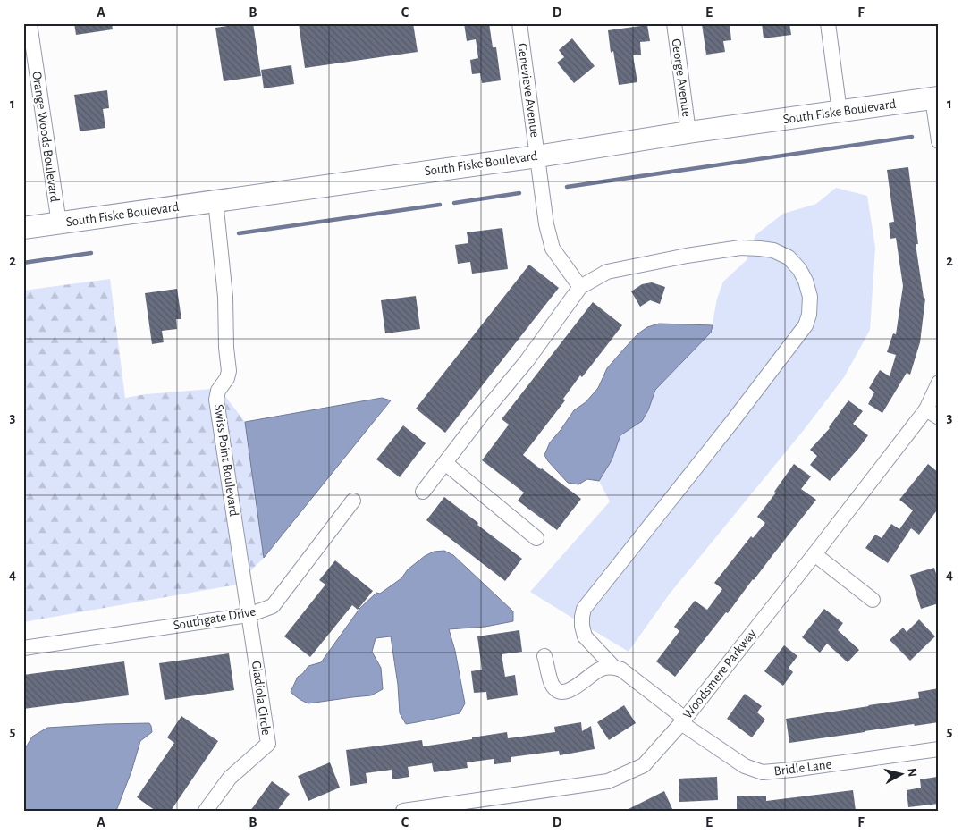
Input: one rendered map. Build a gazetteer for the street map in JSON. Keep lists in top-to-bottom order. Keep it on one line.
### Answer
{"streets":{"main road":["South Fiske Boulevard"],"street":["George Avenue","Genevieve Avenue","Orange Woods Boulevard","Swiss Point Boulevard","Southgate Drive","Woodsmere Parkway","Gladiola Circle","Bridle Lane"]},"crossings":[["George Avenue","South Fiske Boulevard"],["Genevieve Avenue","South Fiske Boulevard"],["Genevieve Avenue","Bridle Lane"],["South Fiske Boulevard","Orange Woods Boulevard"],["South Fiske Boulevard","Swiss Point Boulevard"],["Swiss Point Boulevard","Southgate Drive"],["Swiss Point Boulevard","Gladiola Circle"],["Southgate Drive","Gladiola Circle"],["Woodsmere Parkway","Bridle Lane"]],"north":"right","grid":{"columns":["A","B","C","D","E","F"],"rows":["1","2","3","4","5"]}}
